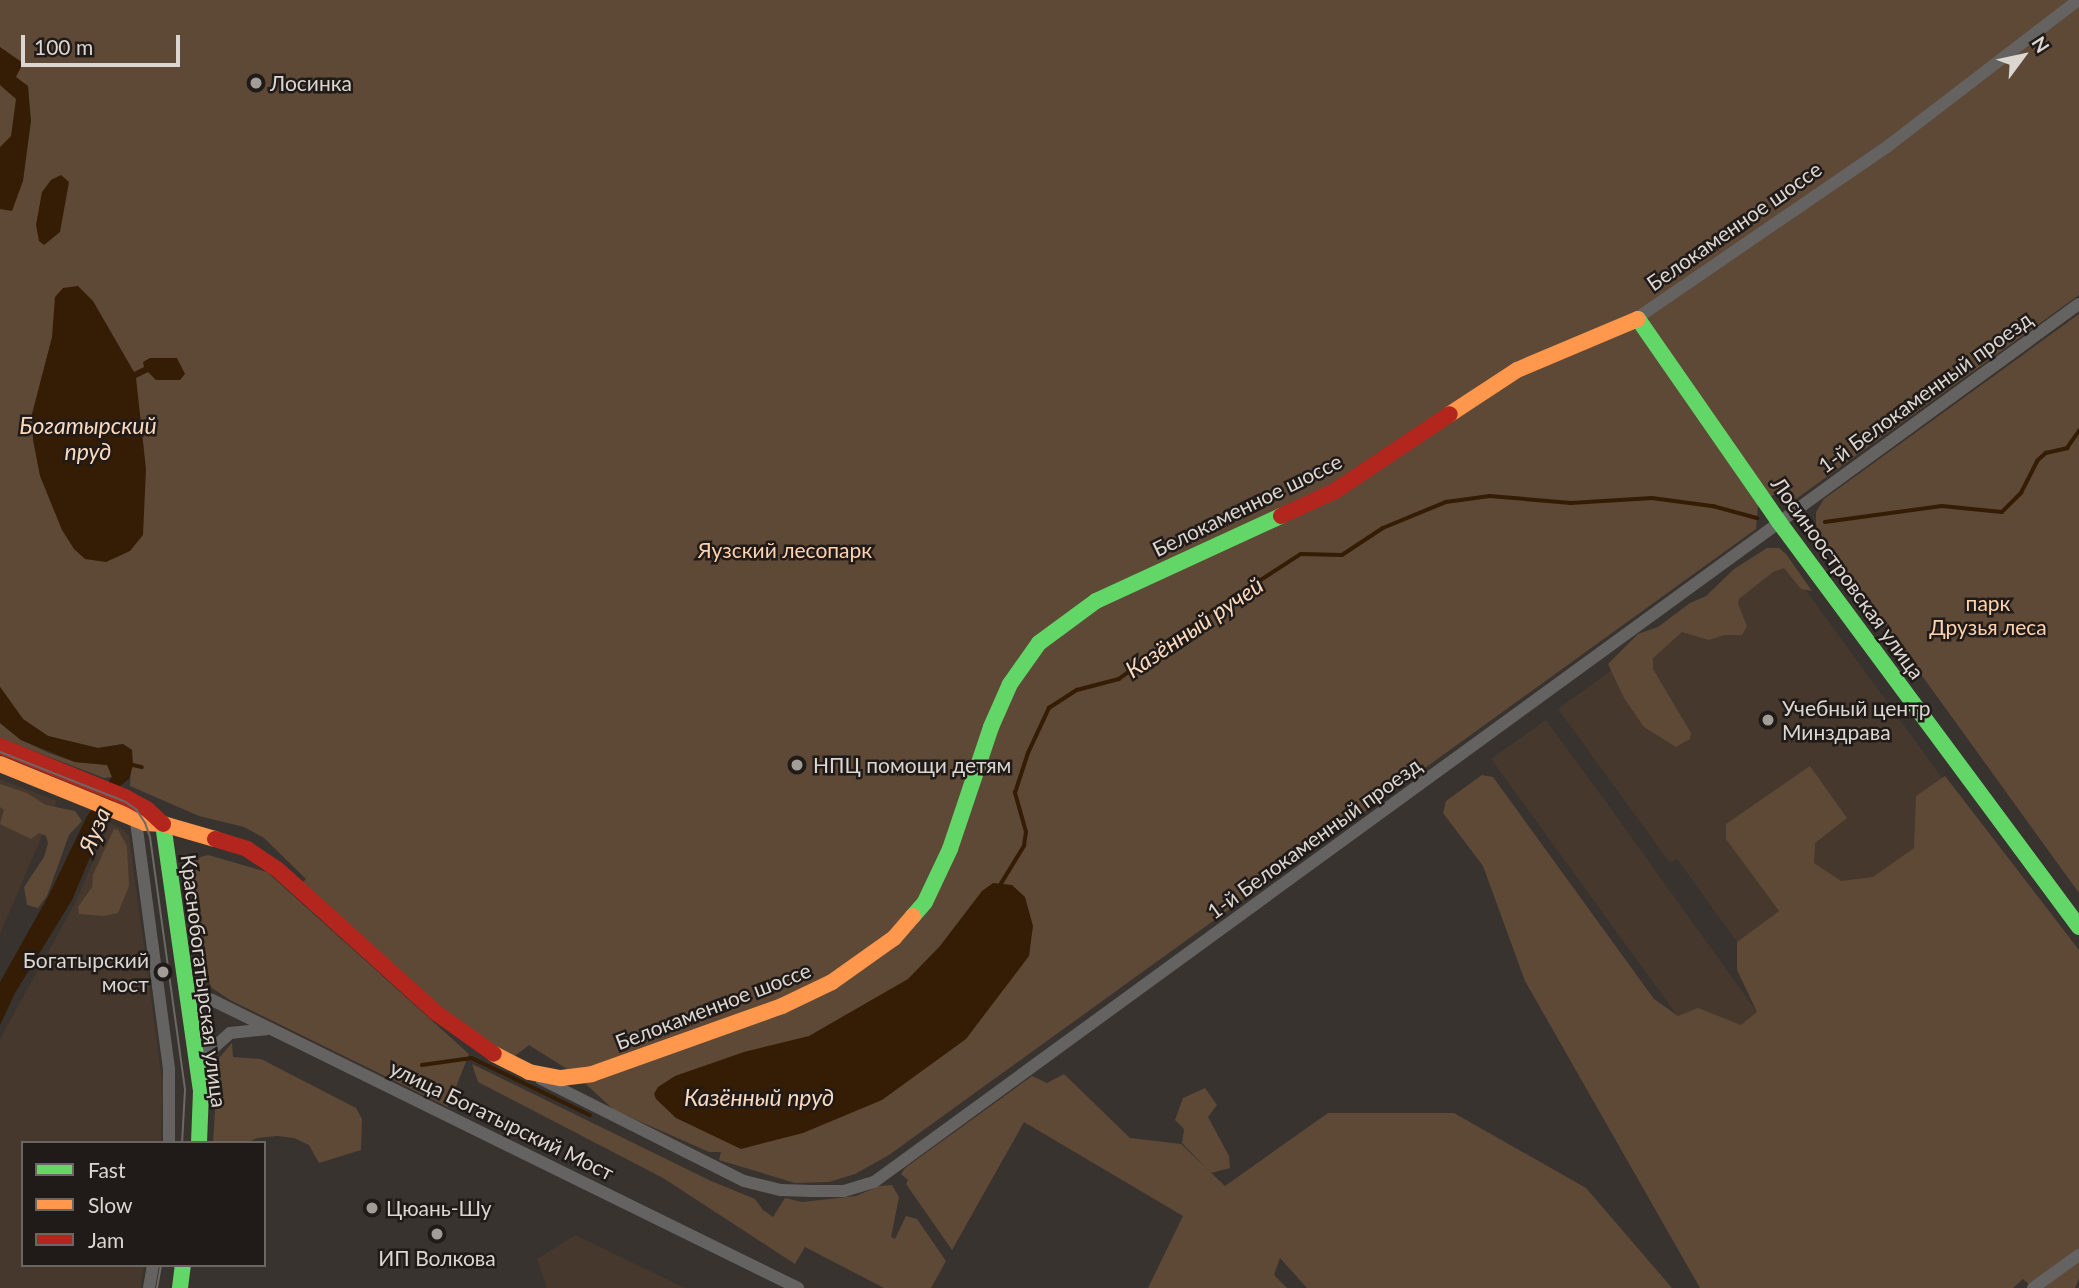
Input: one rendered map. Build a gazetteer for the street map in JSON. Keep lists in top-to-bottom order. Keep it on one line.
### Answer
{"streets":{"street":["Белокаменное шоссе","1-й Белокаменный проезд","Лосиноостровская улица","Краснобогатырская улица","улица Богатырский Мост"]},"crossings":[["Белокаменное шоссе","1-й Белокаменный проезд"],["Белокаменное шоссе","Лосиноостровская улица"],["1-й Белокаменный проезд","Лосиноостровская улица"],["Краснобогатырская улица","улица Богатырский Мост"]],"water":["Богатырский пруд","Казённый ручей","Яуза","Казённый пруд"],"parks":["Яузский лесопарк","парк Друзья леса"],"places":["Лосинка","Учебный центр Минздрава","НПЦ помощи детям","Богатырский мост","Цюань-Шу","ИП Волкова"],"legend":["Fast","Slow","Jam"],"scale_bar":"100 m","north":"top right"}
